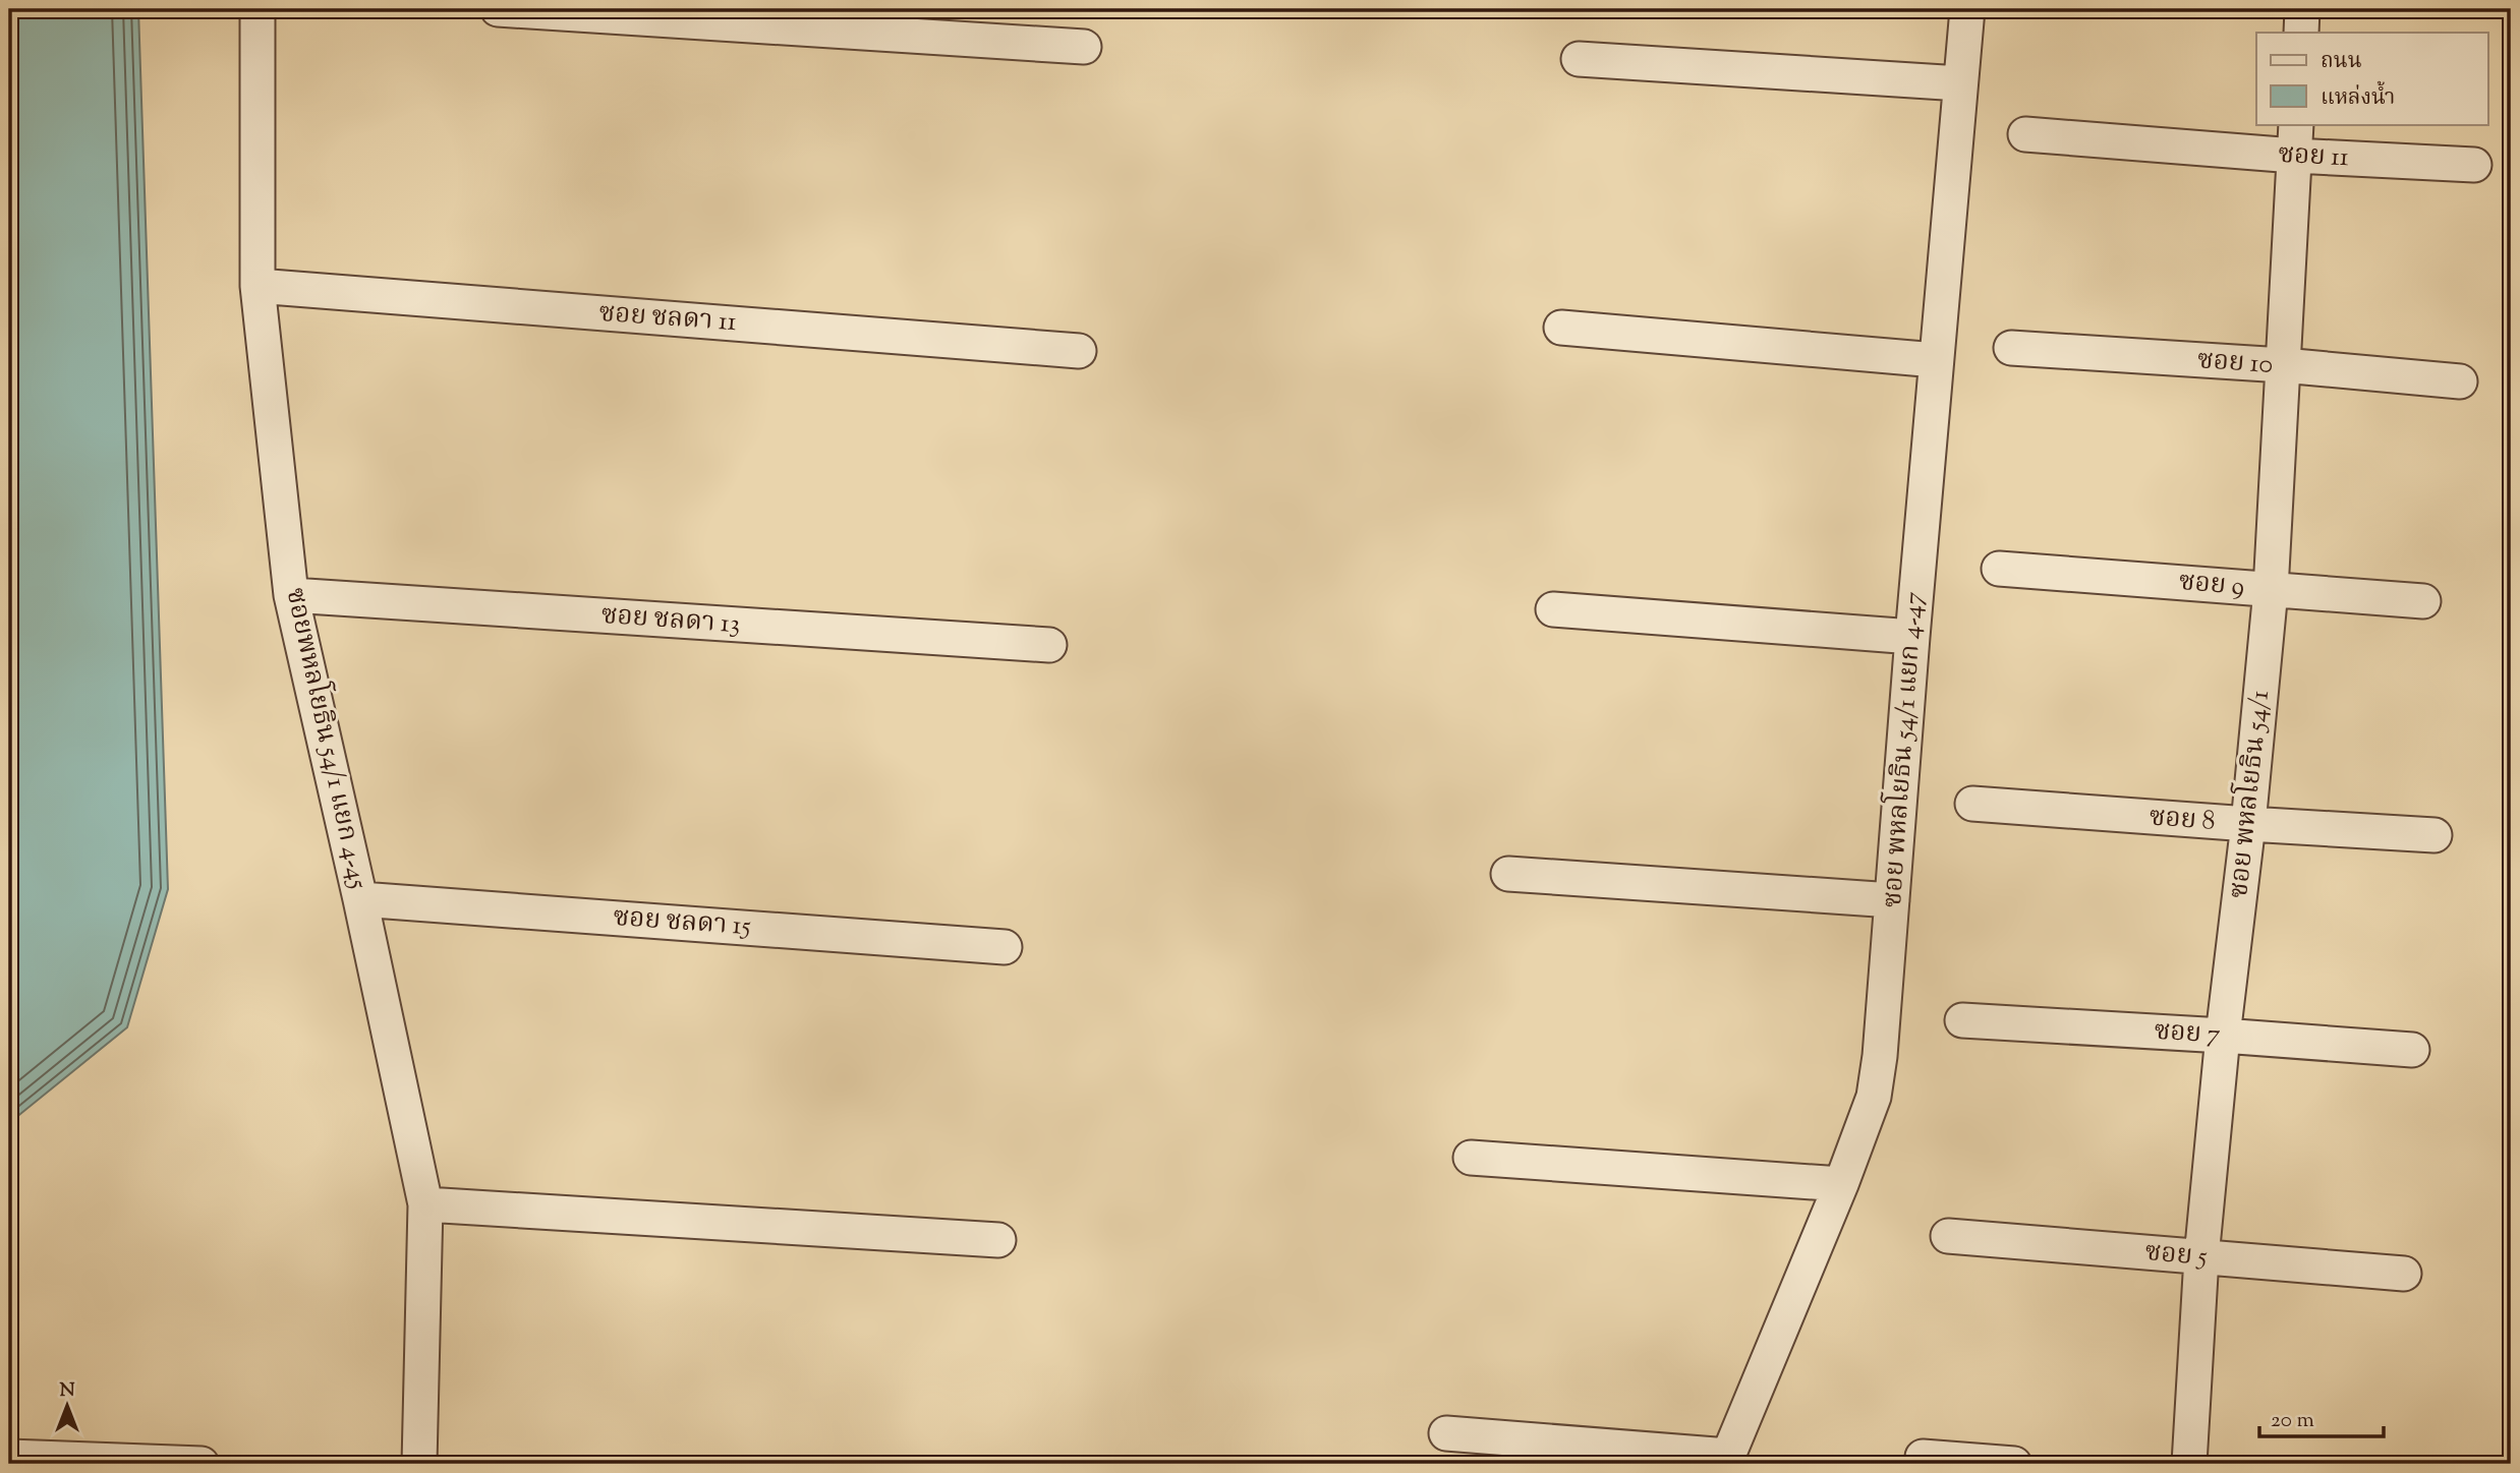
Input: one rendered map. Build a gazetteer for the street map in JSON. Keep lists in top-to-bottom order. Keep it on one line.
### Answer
{"streets":{"street":["ซอย 11","ซอย ชลดา 11","ซอย 10","ซอย 9","ซอย ชลดา 13","ซอยพหลโยธิน 54/1 แยก 4-45","ซอย พหลโยธิน 54/1 แยก 4-47","ซอย พหลโยธิน 54/1","ซอย 8","ซอย ชลดา 15","ซอย 7","ซอย 5"]},"crossings":[["ซอย 11","ซอย พหลโยธิน 54/1"],["ซอย ชลดา 11","ซอยพหลโยธิน 54/1 แยก 4-45"],["ซอย 10","ซอย พหลโยธิน 54/1"],["ซอย 9","ซอย พหลโยธิน 54/1"],["ซอย ชลดา 13","ซอยพหลโยธิน 54/1 แยก 4-45"],["ซอยพหลโยธิน 54/1 แยก 4-45","ซอย ชลดา 15"],["ซอย พหลโยธิน 54/1","ซอย 8"],["ซอย พหลโยธิน 54/1","ซอย 7"],["ซอย พหลโยธิน 54/1","ซอย 5"]],"legend":["ถนน","แหล่งน้ำ"],"scale_bar":"20 m","north":"top"}
